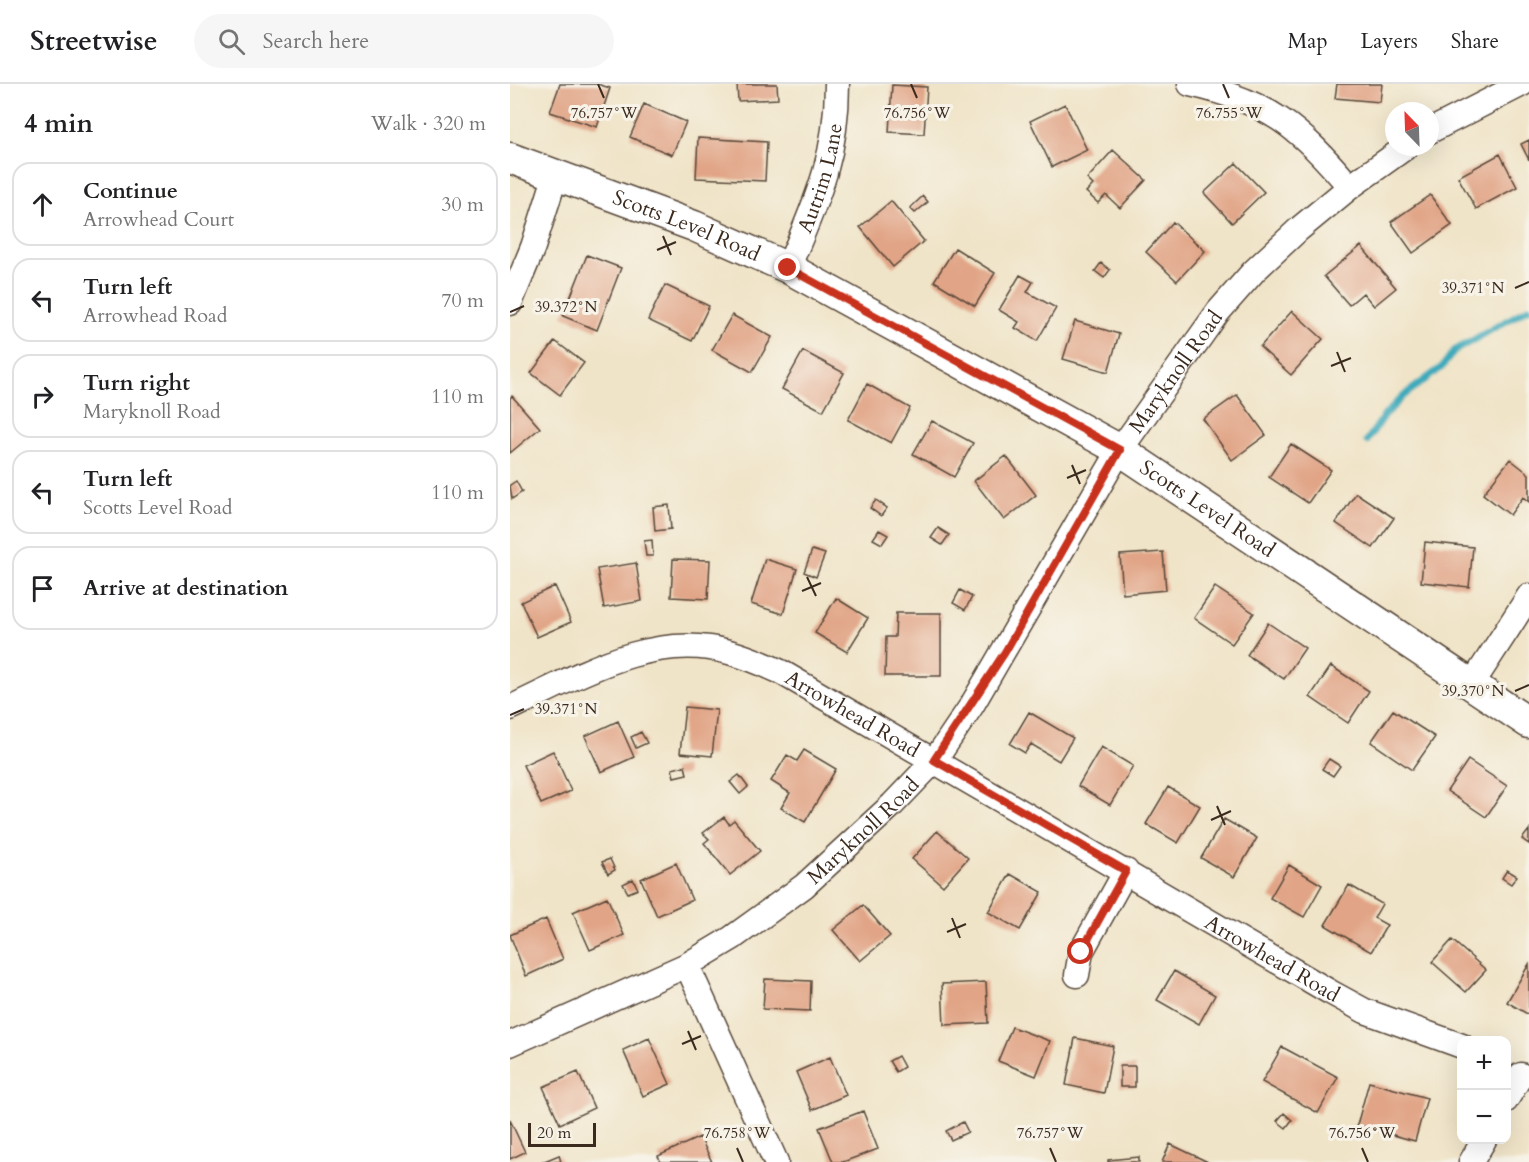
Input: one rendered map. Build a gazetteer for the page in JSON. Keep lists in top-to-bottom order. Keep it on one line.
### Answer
{"streets":{"street":["Autrim Lane","Scotts Level Road","Maryknoll Road","Arrowhead Road"]},"crossings":[["Autrim Lane","Scotts Level Road"],["Scotts Level Road","Maryknoll Road"],["Maryknoll Road","Arrowhead Road"]],"scale_bar":"20 m","north":"top left","page":{"header":"Streetwise","search":"Search here","nav":["Map","Layers","Share"],"heading":["4 min","Walk · 320 m"],"list":[["Continue","Arrowhead Court","30 m"],["Turn left","Arrowhead Road","70 m"],["Turn right","Maryknoll Road","110 m"],["Turn left","Scotts Level Road","110 m"],"Arrive at destination"],"map_buttons":["+","−"],"scale":"20 m"},"coordinates":["76.757°W","76.756°W","76.755°W","39.371°N","39.372°N","39.370°N","76.758°W"]}
